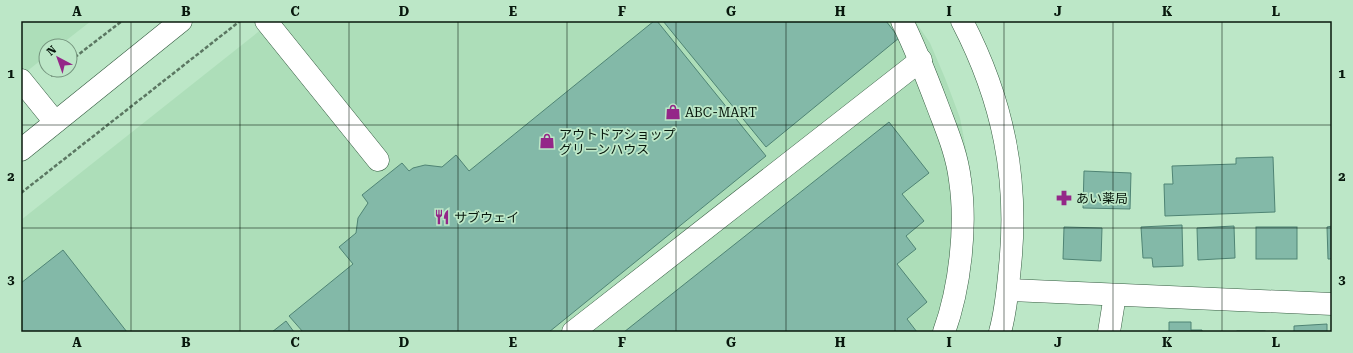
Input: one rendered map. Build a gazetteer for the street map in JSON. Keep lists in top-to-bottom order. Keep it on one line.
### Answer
{"places":{"shop":["ABC-MART","アウトドアショップ グリーンハウス"],"pharmacy":["あい薬局"],"restaurant":["サブウェイ"]},"north":"top left","grid":{"columns":["A","B","C","D","E","F","G","H","I","J","K","L"],"rows":["1","2","3"]}}
